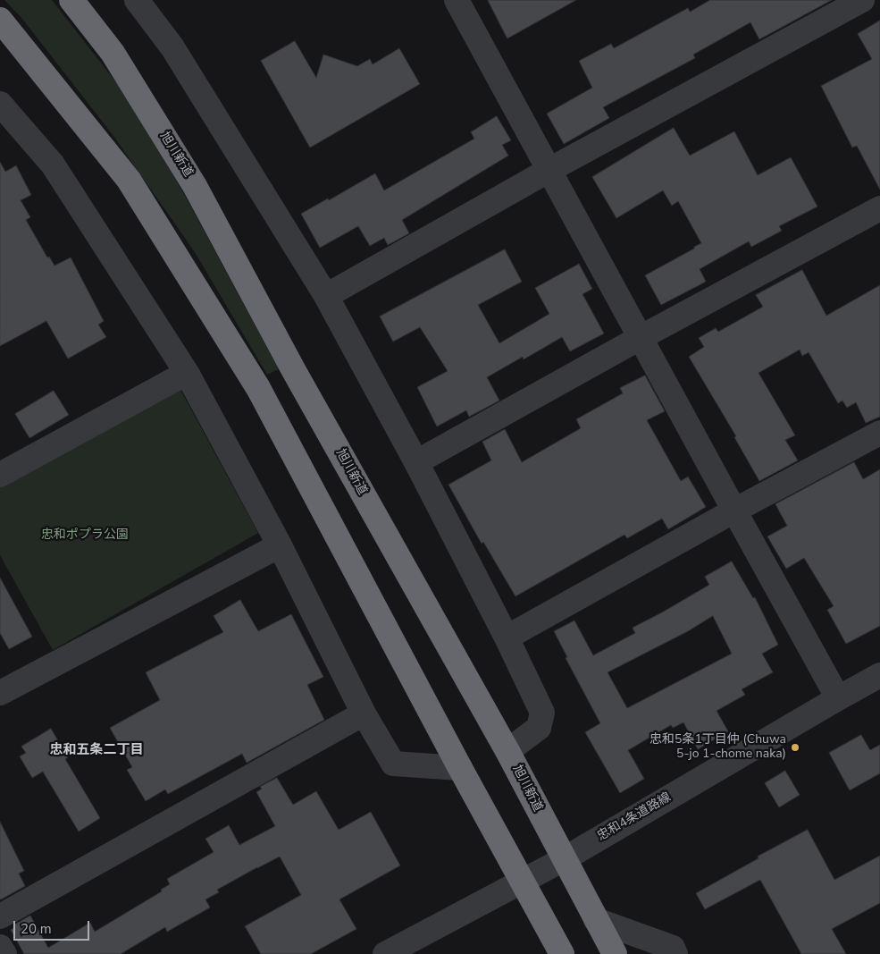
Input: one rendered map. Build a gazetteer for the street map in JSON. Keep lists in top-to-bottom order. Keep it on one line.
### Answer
{"streets":{"highway":["旭川新道"],"street":["忠和4条道路線"]},"crossings":[["旭川新道","忠和4条道路線"]],"districts":["忠和五条二丁目"],"parks":["忠和ポプラ公園"],"places":["忠和5条1丁目仲 (Chuwa 5-jo 1-chome naka)"],"scale_bar":"20 m"}
